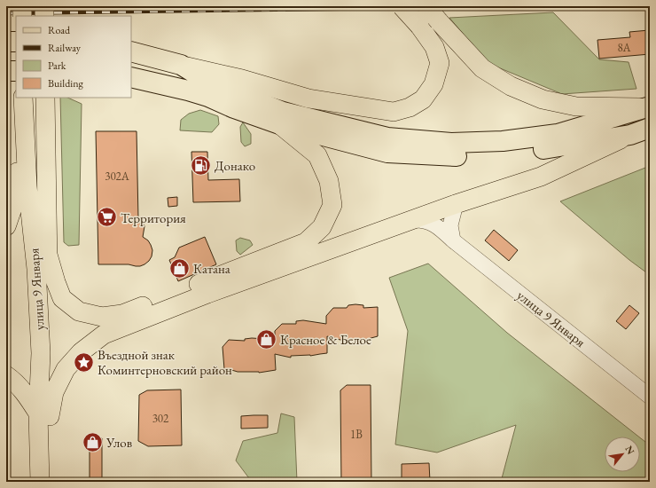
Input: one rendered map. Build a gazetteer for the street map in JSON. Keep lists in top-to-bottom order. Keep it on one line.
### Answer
{"streets":{"main road":["улица 9 Января"]},"places":{"fuel station":["Донако"],"supermarket":["Территория"],"shop":["Катана","Красное & Белое","Улов"],"place":["Въездной знак Коминтерновский район"]},"house_numbers":["8А","302А","302","1В"],"legend":["Road","Railway","Park","Building"],"north":"top right"}
